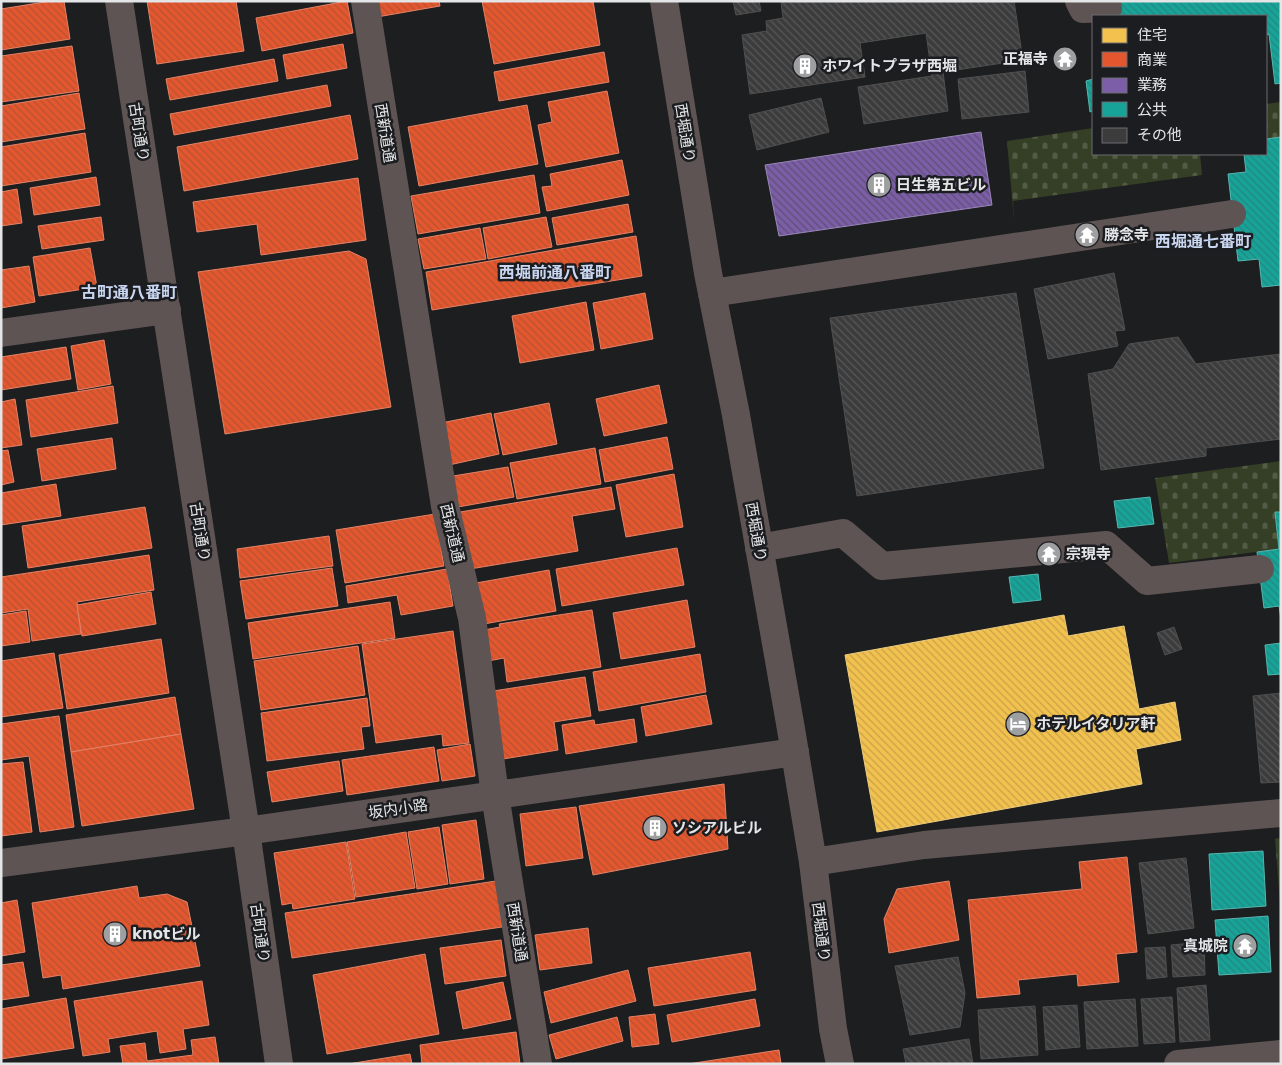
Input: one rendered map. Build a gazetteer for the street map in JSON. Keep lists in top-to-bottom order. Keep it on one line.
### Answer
{"streets":{"street":["古町通り","西新道通","西堀通り","坂内小路"]},"crossings":[["古町通り","坂内小路"],["西新道通","坂内小路"],["西堀通り","坂内小路"]],"districts":["西堀通七番町","西堀前通八番町","古町通八番町"],"places":{"temple":["正福寺","勝念寺","宗現寺","真城院"],"building":["ホワイトプラザ西堀","日生第五ビル","ソシアルビル","knotビル"],"hotel":["ホテルイタリア軒"]},"legend":["住宅","商業","業務","公共","その他"]}
